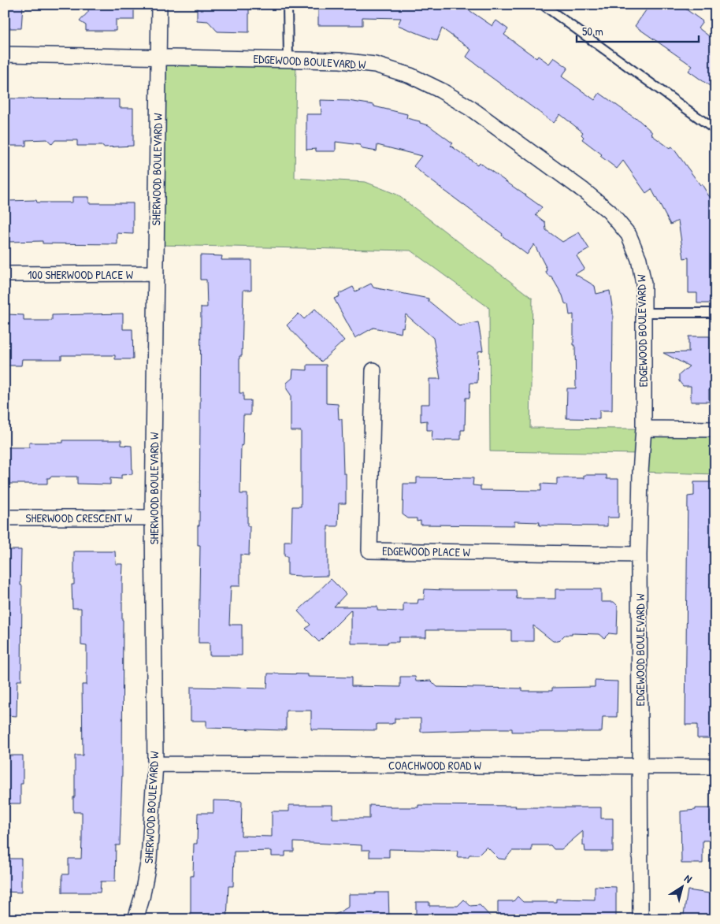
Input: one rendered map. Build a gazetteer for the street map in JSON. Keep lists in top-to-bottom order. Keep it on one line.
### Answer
{"streets":{"street":["EDGEWOOD BOULEVARD W","SHERWOOD BOULEVARD W","100 SHERWOOD PLACE W","SHERWOOD CRESCENT W","EDGEWOOD PLACE W","COACHWOOD ROAD W"]},"crossings":[["EDGEWOOD BOULEVARD W","SHERWOOD BOULEVARD W"],["EDGEWOOD BOULEVARD W","EDGEWOOD PLACE W"],["EDGEWOOD BOULEVARD W","COACHWOOD ROAD W"],["SHERWOOD BOULEVARD W","100 SHERWOOD PLACE W"],["SHERWOOD BOULEVARD W","SHERWOOD CRESCENT W"],["SHERWOOD BOULEVARD W","COACHWOOD ROAD W"]],"scale_bar":"50 m","north":"top right"}
